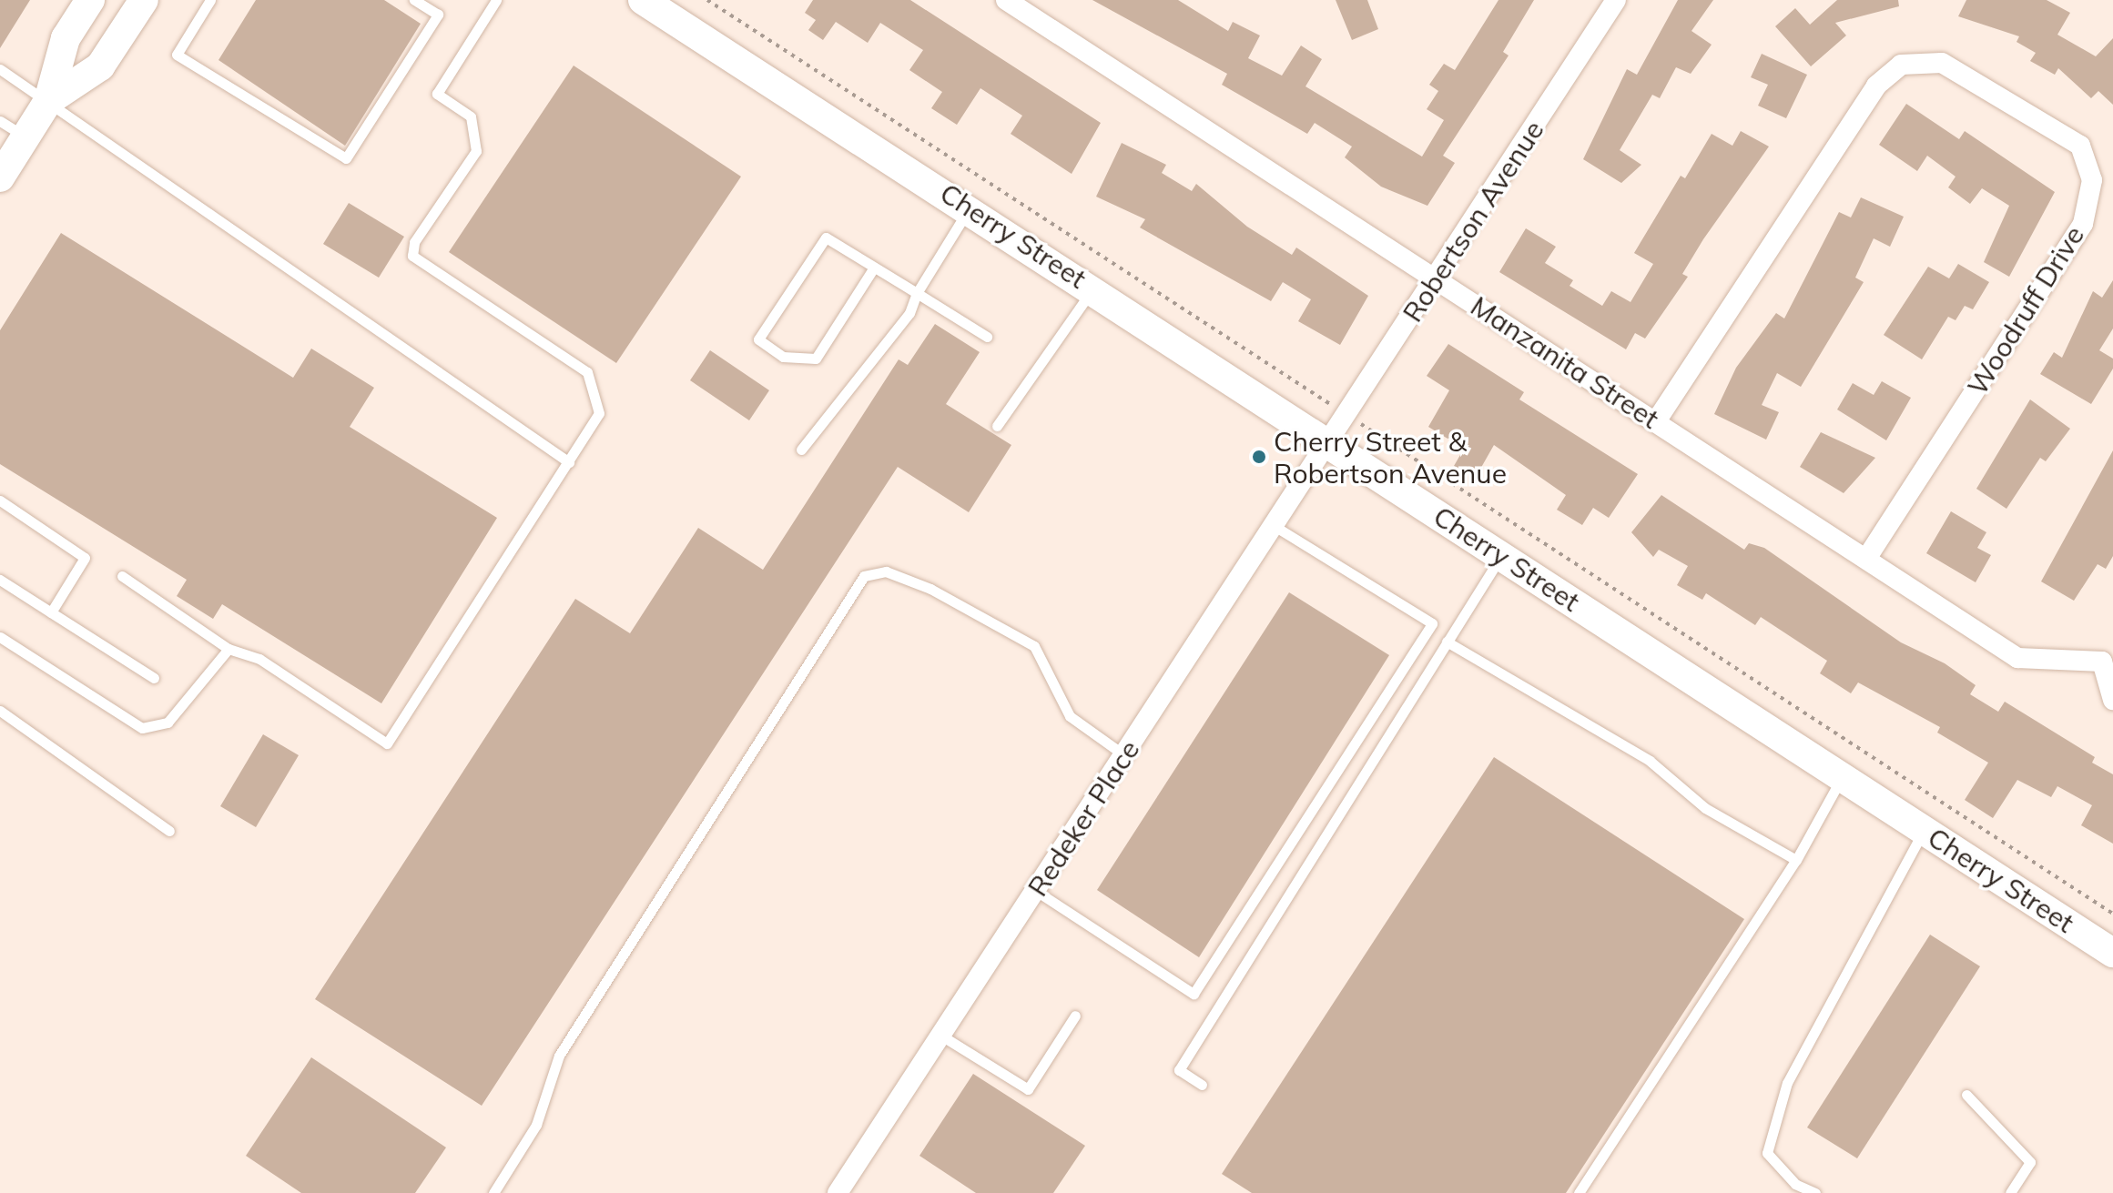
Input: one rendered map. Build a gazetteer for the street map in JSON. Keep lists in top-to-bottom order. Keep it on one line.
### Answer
{"streets":{"street":["Robertson Avenue","Cherry Street","Woodruff Drive","Manzanita Street","Redeker Place"]},"crossings":[["Robertson Avenue","Cherry Street"],["Robertson Avenue","Manzanita Street"],["Robertson Avenue","Redeker Place"],["Cherry Street","Redeker Place"],["Woodruff Drive","Manzanita Street"]],"places":["Cherry Street & Robertson Avenue"]}
